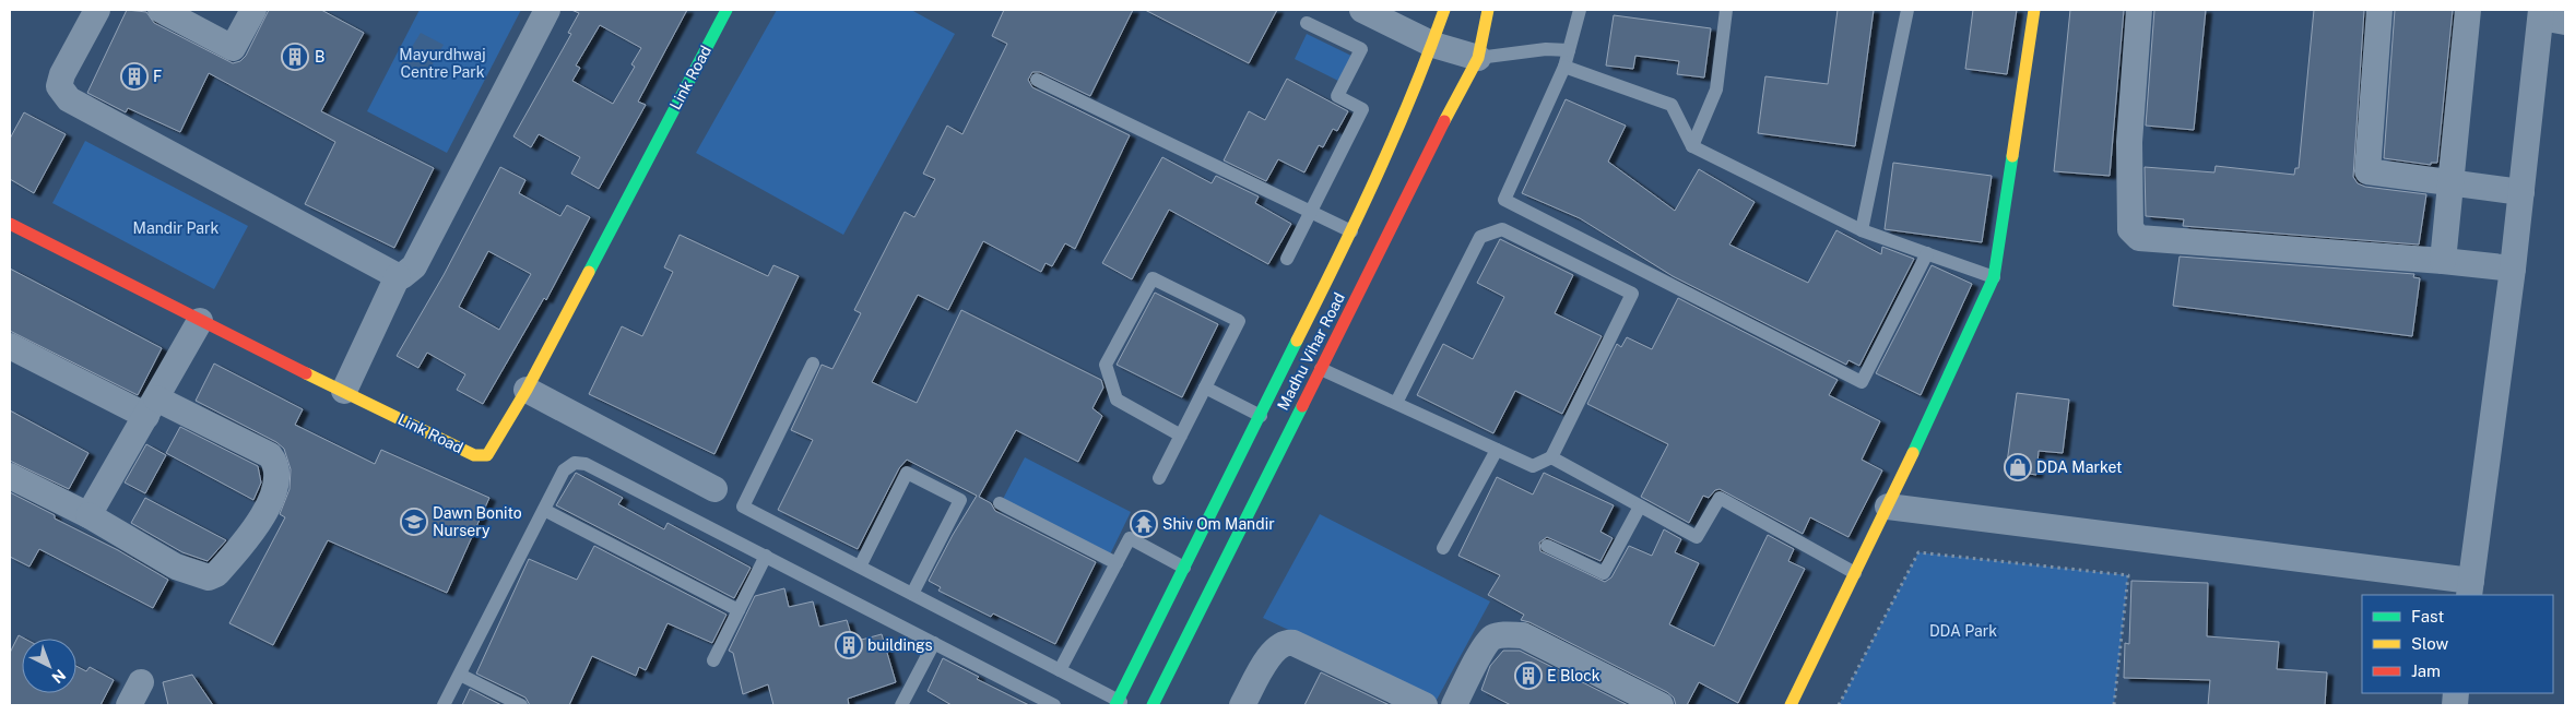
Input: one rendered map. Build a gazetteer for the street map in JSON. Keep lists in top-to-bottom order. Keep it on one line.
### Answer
{"streets":{"street":["Link Road","Madhu Vihar Road"]},"parks":["Mayurdhwaj Centre Park","Mandir Park","DDA Park"],"places":{"building":["B","F","buildings","E Block"],"shop":["DDA Market"],"school or university":["Dawn Bonito Nursery"],"temple":["Shiv Om Mandir"]},"legend":["Fast","Slow","Jam"],"north":"bottom right"}
